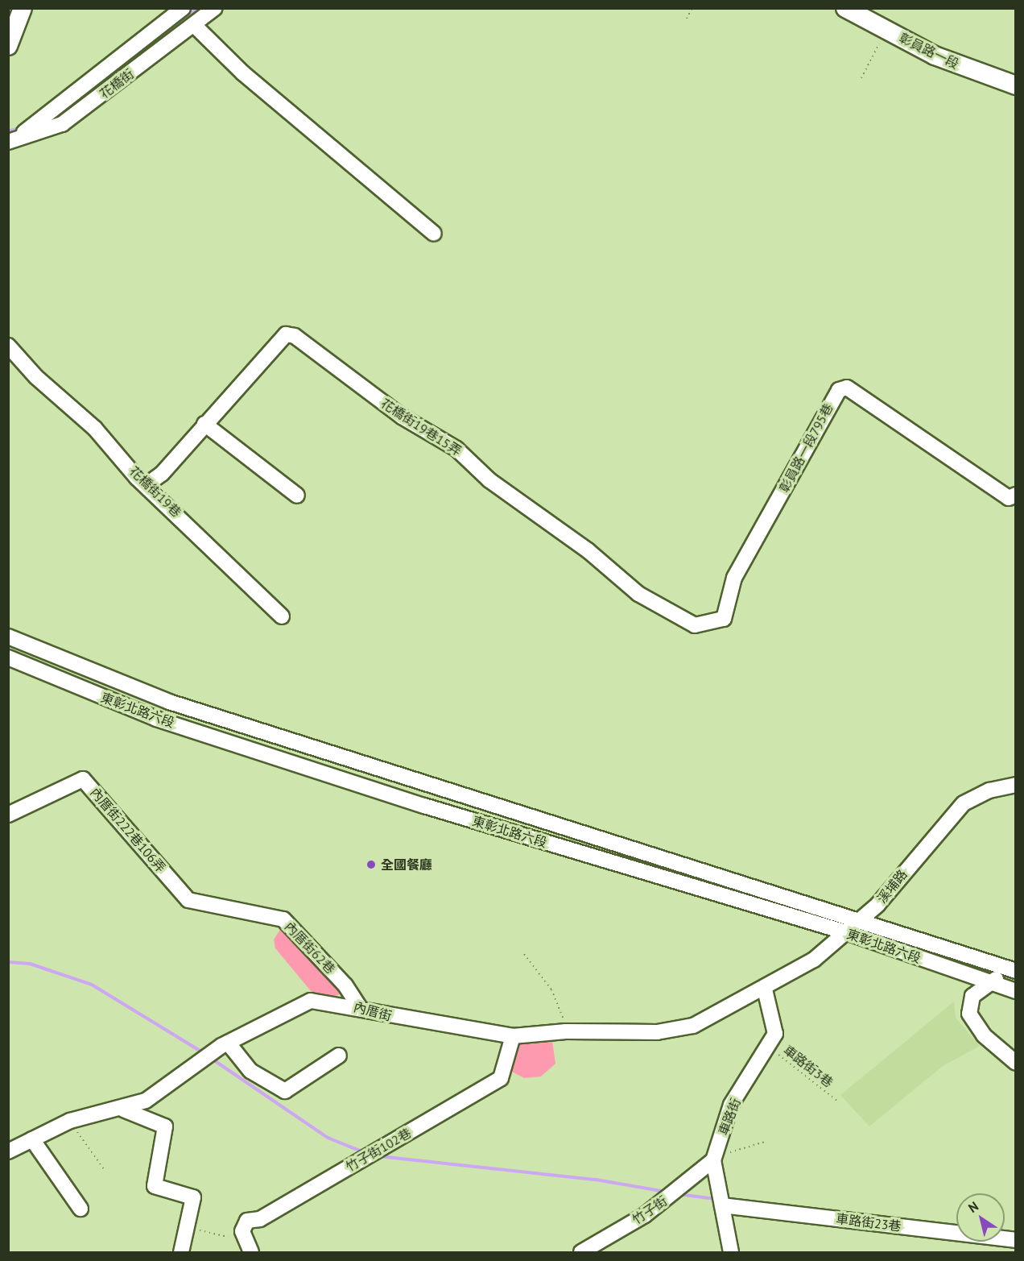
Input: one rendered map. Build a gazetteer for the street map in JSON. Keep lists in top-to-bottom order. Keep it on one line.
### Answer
{"streets":{"main road":["彰員路一段"],"street":["花橋街","花橋街19巷15弄","彰員路一段795巷","花橋街19巷","東彰北路六段","內厝街222巷106弄","溪埔路","內厝街62巷","內厝街","車路街","竹子街102巷","竹子街","車路街23巷"],"path":["車路街3巷"]},"crossings":[["花橋街19巷15弄","彰員路一段795巷"],["花橋街19巷15弄","花橋街19巷"],["東彰北路六段","溪埔路"],["內厝街222巷106弄","內厝街62巷"],["溪埔路","內厝街"],["溪埔路","車路街"],["內厝街62巷","內厝街"],["內厝街","車路街"],["內厝街","竹子街102巷"],["車路街3巷","車路街"],["車路街","竹子街"],["車路街","車路街23巷"]],"places":["全國餐廳"],"north":"top left"}
